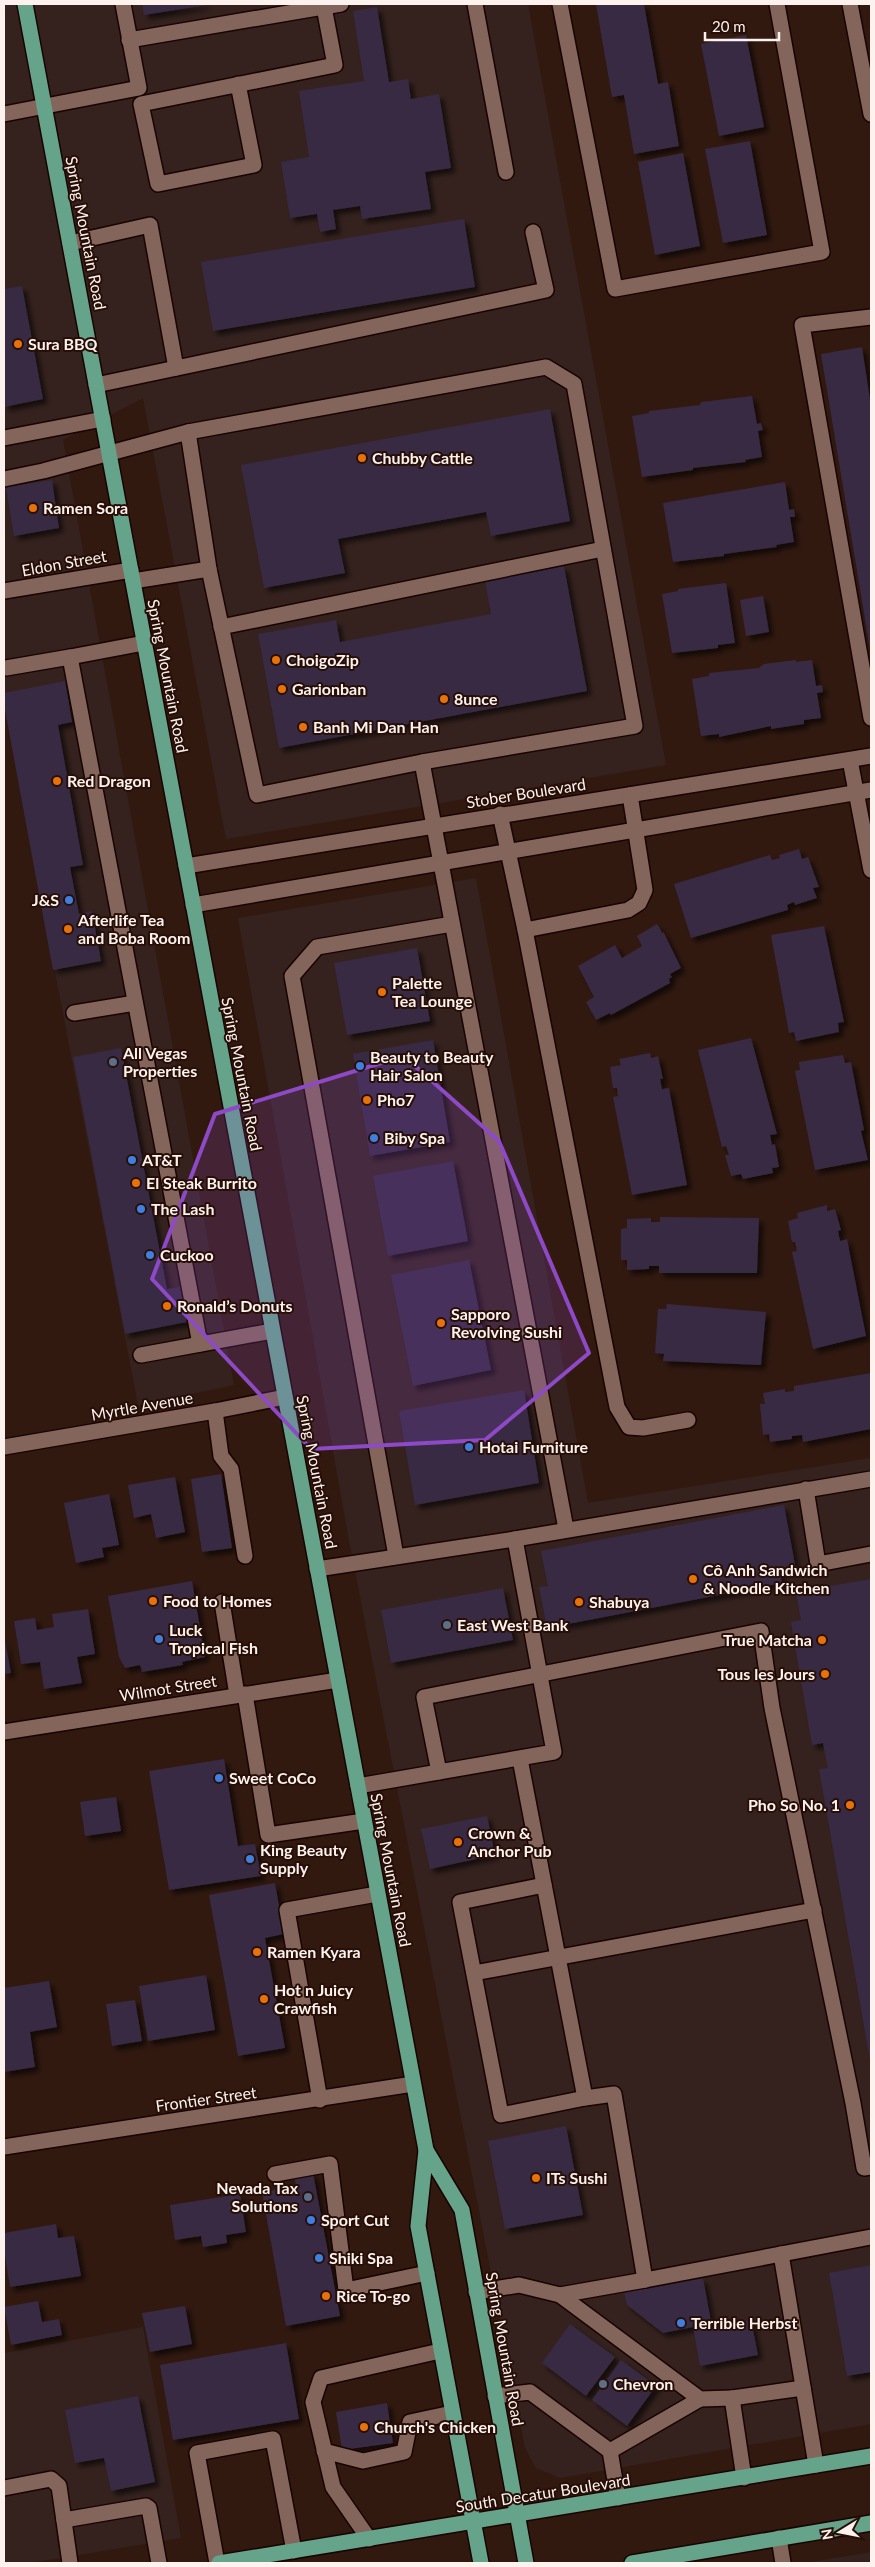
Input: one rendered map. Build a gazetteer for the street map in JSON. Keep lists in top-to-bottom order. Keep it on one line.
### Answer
{"streets":{"main road":["Spring Mountain Road","South Decatur Boulevard"],"street":["Eldon Street","Stober Boulevard","Myrtle Avenue","Wilmot Street","Frontier Street"]},"crossings":[["Spring Mountain Road","Eldon Street"],["Spring Mountain Road","Stober Boulevard"],["Spring Mountain Road","Myrtle Avenue"],["Spring Mountain Road","Wilmot Street"],["Spring Mountain Road","Frontier Street"],["Spring Mountain Road","South Decatur Boulevard"]],"places":["Sura BBQ","Chubby Cattle","Ramen Sora","ChoigoZip","Garionban","8unce","Banh Mi Dan Han","Red Dragon","J&S","Afterlife Tea and Boba Room","Palette Tea Lounge","All Vegas Properties","Beauty to Beauty Hair Salon","Pho7","Biby Spa","AT&T","El Steak Burrito","The Lash","Cuckoo","Ronald’s Donuts","Sapporo Revolving Sushi","Hotai Furniture","Cô Anh Sandwich & Noodle Kitchen","Food to Homes","Shabuya","East West Bank","Luck Tropical Fish","True Matcha","Tous les Jours","Sweet CoCo","Pho So No. 1","Crown & Anchor Pub","King Beauty Supply","Ramen Kyara","Hot n Juicy Crawfish","ITs Sushi","Nevada Tax Solutions","Sport Cut","Shiki Spa","Rice To-go","Terrible Herbst","Chevron","Church's Chicken"],"scale_bar":"20 m","north":"left"}
